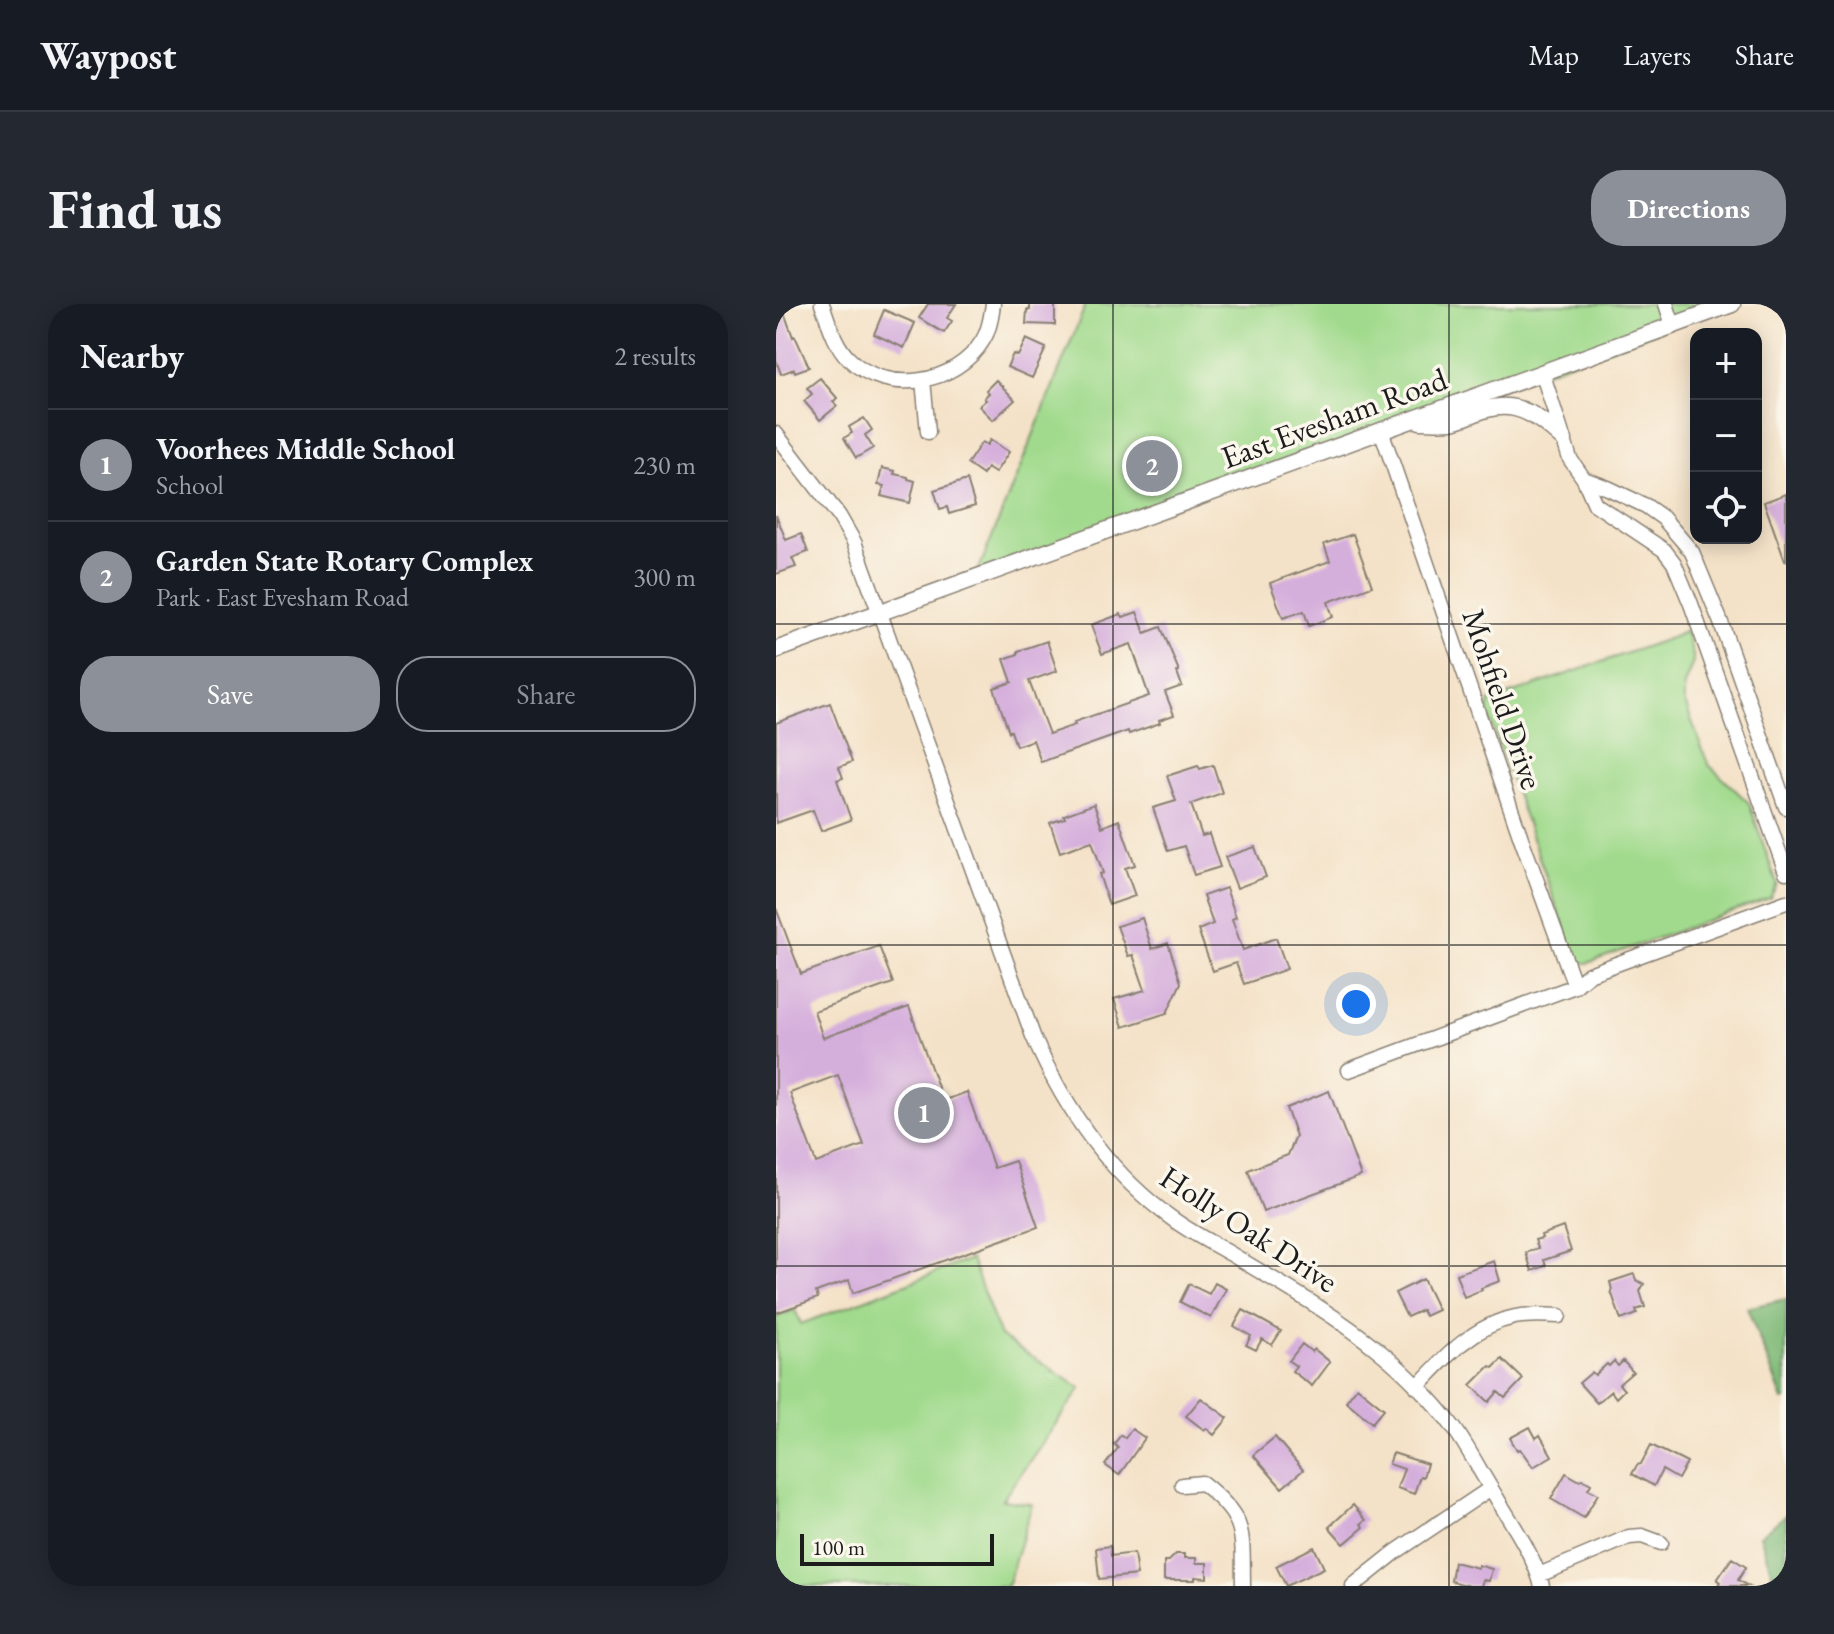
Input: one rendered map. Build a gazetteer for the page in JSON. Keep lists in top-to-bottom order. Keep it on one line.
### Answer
{"streets":{"main road":["East Evesham Road"],"street":["Mohfield Drive","Holly Oak Drive"]},"crossings":[["East Evesham Road","Mohfield Drive"],["East Evesham Road","Holly Oak Drive"]],"scale_bar":"100 m","page":{"header":"Waypost","nav":["Map","Layers","Share"],"buttons":["Directions",["Save","Share"]],"title":"Find us","heading":["Nearby","2 results"],"map_buttons":["+","−"],"list":[{"mark":"1","name":"Voorhees Middle School","note":"School","value":"230 m"},{"mark":"2","name":"Garden State Rotary Complex","note":"Park · East Evesham Road","value":"300 m"}],"pins":["2","1"],"scale":"100 m"}}
